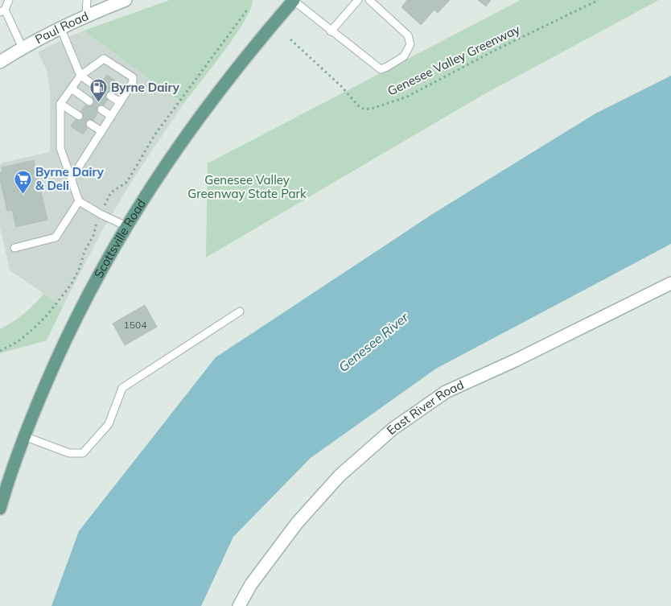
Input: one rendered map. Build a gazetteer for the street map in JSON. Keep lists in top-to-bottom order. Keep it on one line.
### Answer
{"streets":{"main road":["Scottsville Road"],"street":["Paul Road","East River Road"],"path":["Genesee Valley Greenway"]},"water":["Genesee River"],"parks":["Genesee Valley Greenway State Park"],"places":{"fuel station":["Byrne Dairy"],"supermarket":["Byrne Dairy & Deli"]},"house_numbers":["1504"]}
